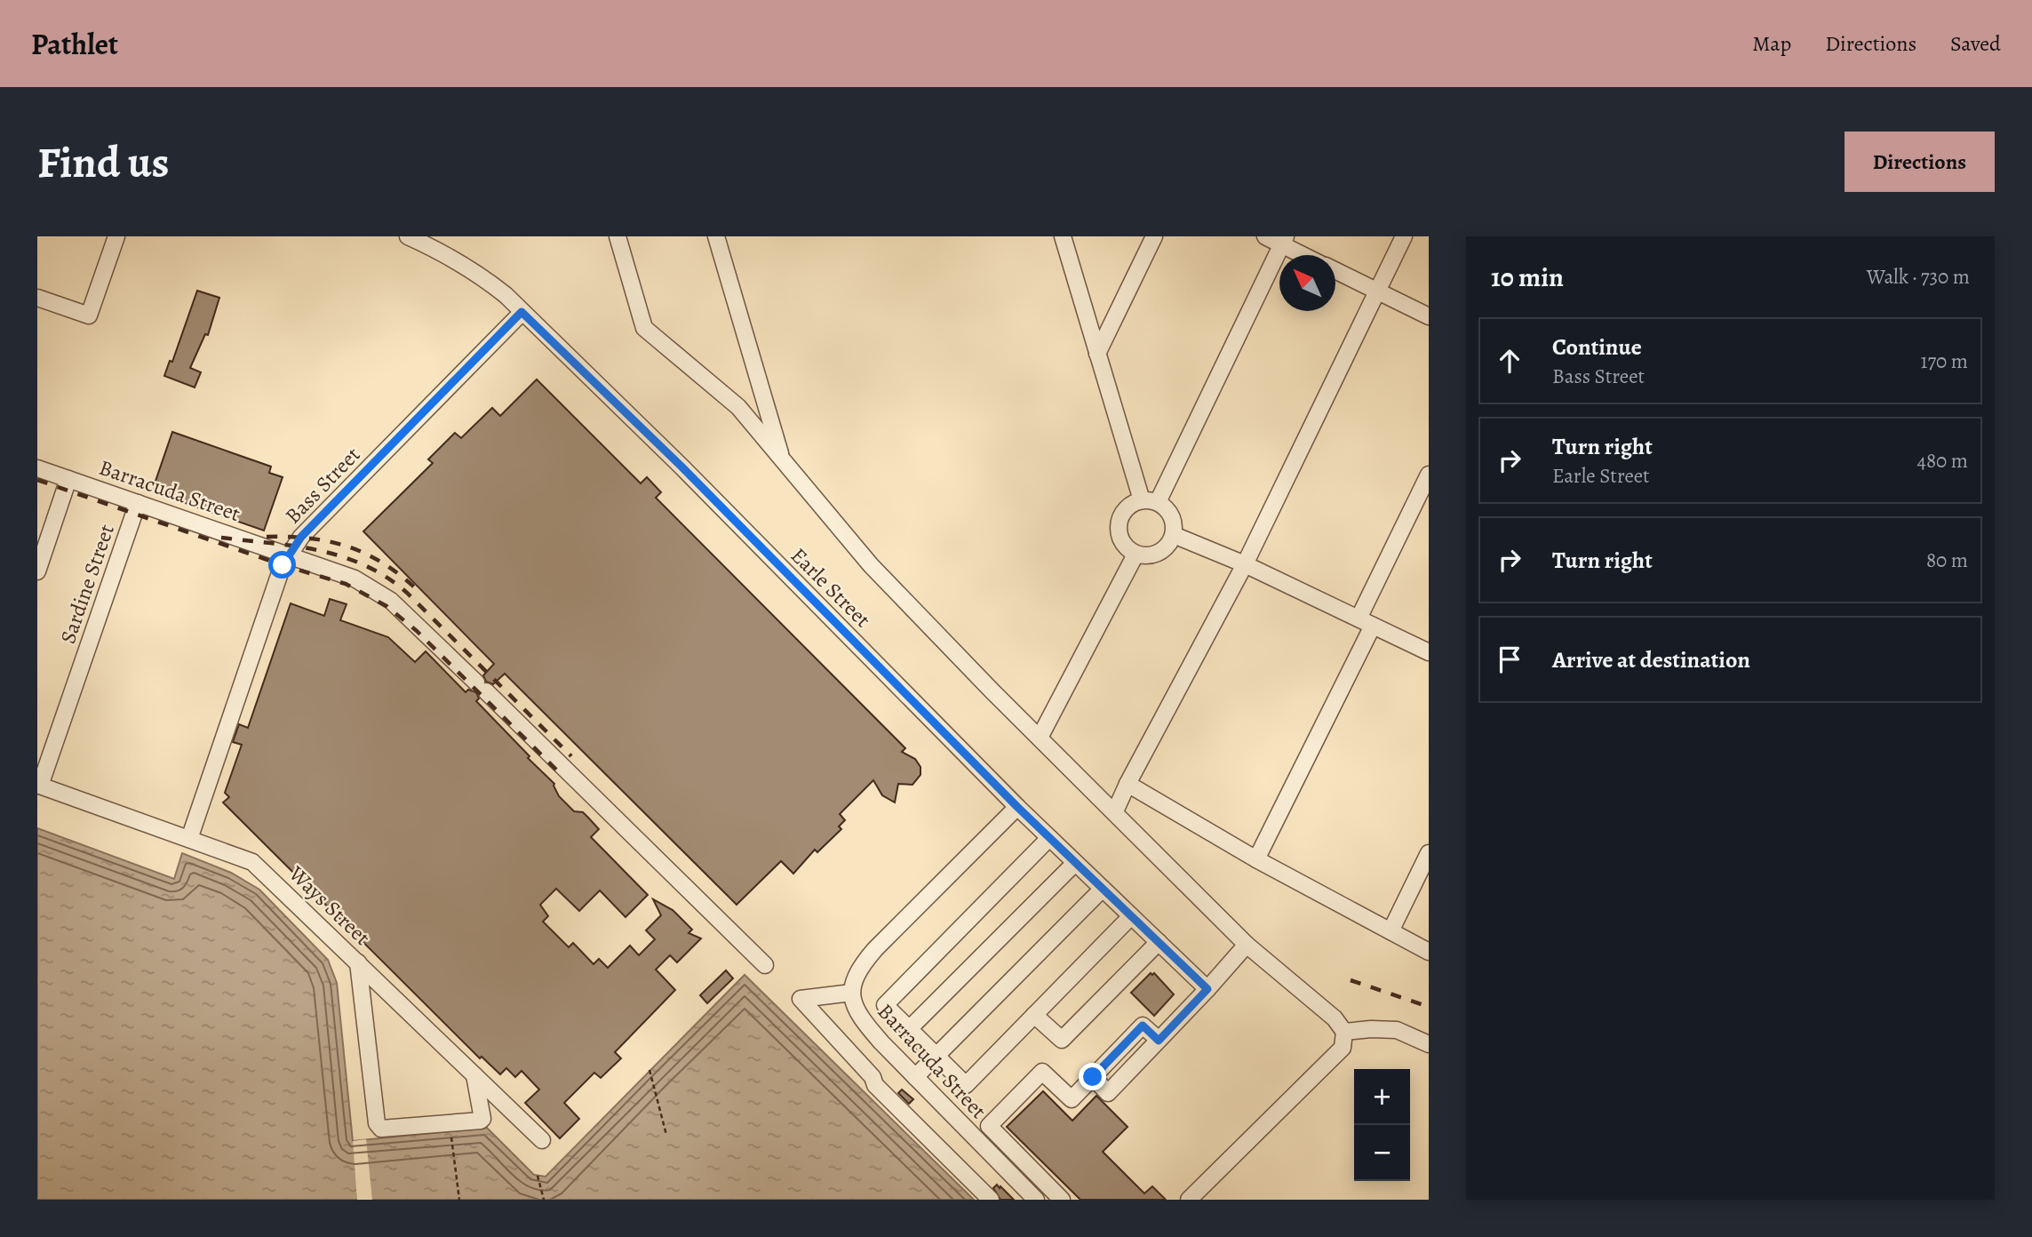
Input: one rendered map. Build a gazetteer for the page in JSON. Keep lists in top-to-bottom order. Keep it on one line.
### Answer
{"streets":{"street":["Bass Street","Barracuda Street","Sardine Street","Earle Street","Ways Street"]},"crossings":[["Bass Street","Barracuda Street"],["Bass Street","Earle Street"],["Bass Street","Ways Street"],["Barracuda Street","Sardine Street"],["Barracuda Street","Earle Street"],["Sardine Street","Ways Street"]],"north":"top left","page":{"header":"Pathlet","nav":["Map","Directions","Saved"],"buttons":"Directions","title":"Find us","heading":["10 min","Walk · 730 m"],"list":[["Continue","Bass Street","170 m"],["Turn right","Earle Street","480 m"],["Turn right","80 m"],"Arrive at destination"],"map_buttons":["+","−"]}}
